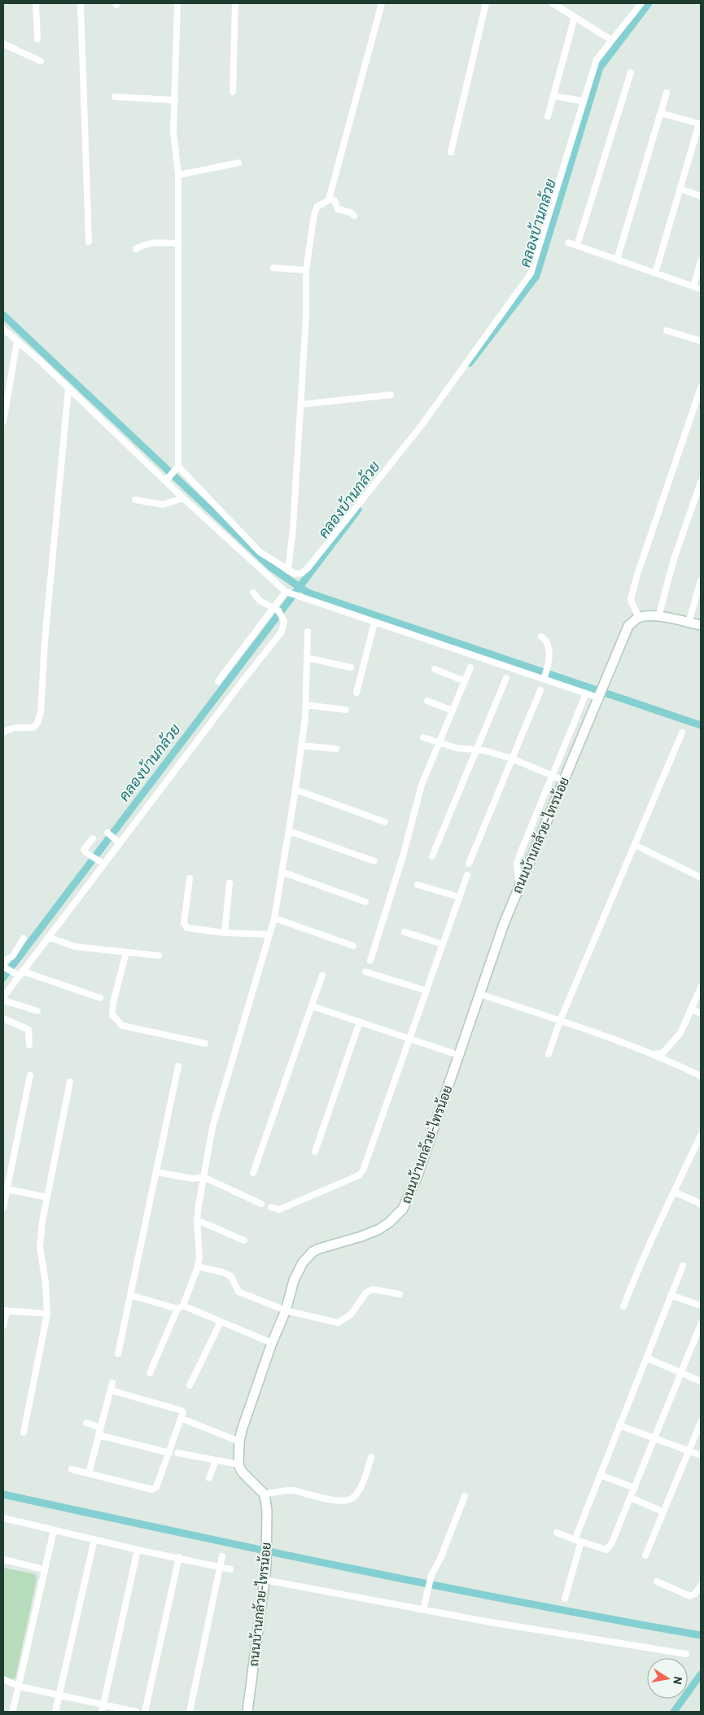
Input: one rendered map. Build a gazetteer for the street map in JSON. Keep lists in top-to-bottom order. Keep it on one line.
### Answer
{"streets":{"street":["ถนนบ้านกล้วย-ไทรน้อย"]},"water":["คลองบ้านกล้วย"],"north":"right"}
